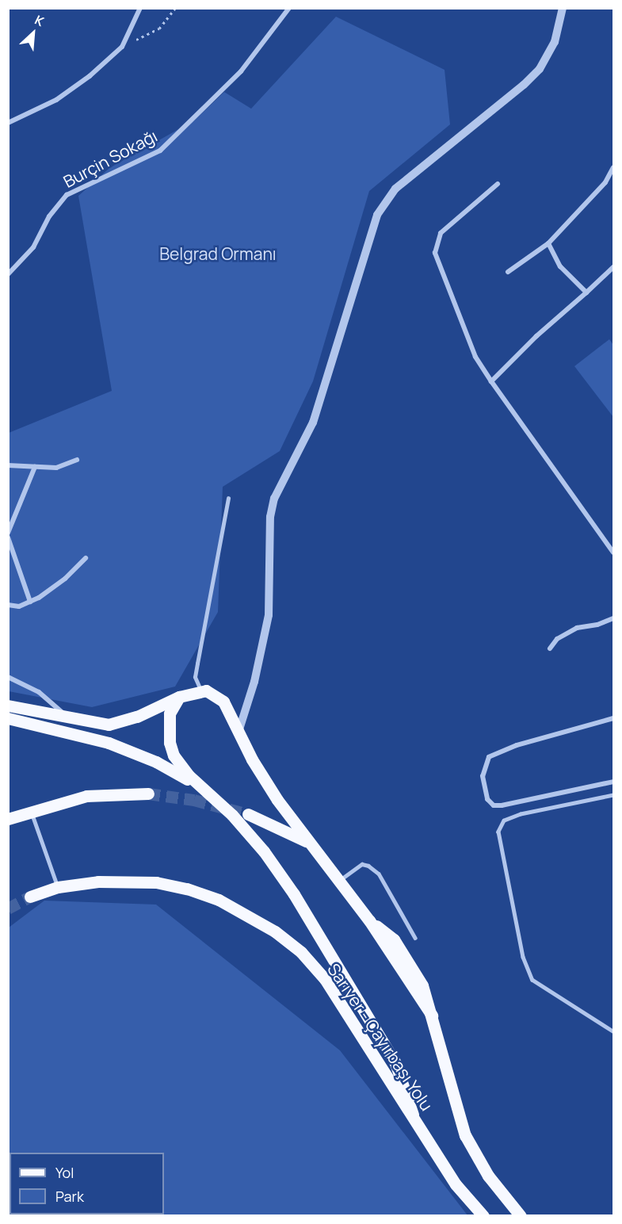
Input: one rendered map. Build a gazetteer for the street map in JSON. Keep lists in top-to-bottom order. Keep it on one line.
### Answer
{"streets":{"main road":["Sarıyer - Çayırbaşı Yolu"],"street":["Burçin Sokağı"]},"parks":["Belgrad Ormanı"],"legend":["Yol","Park"],"north":"top right"}
